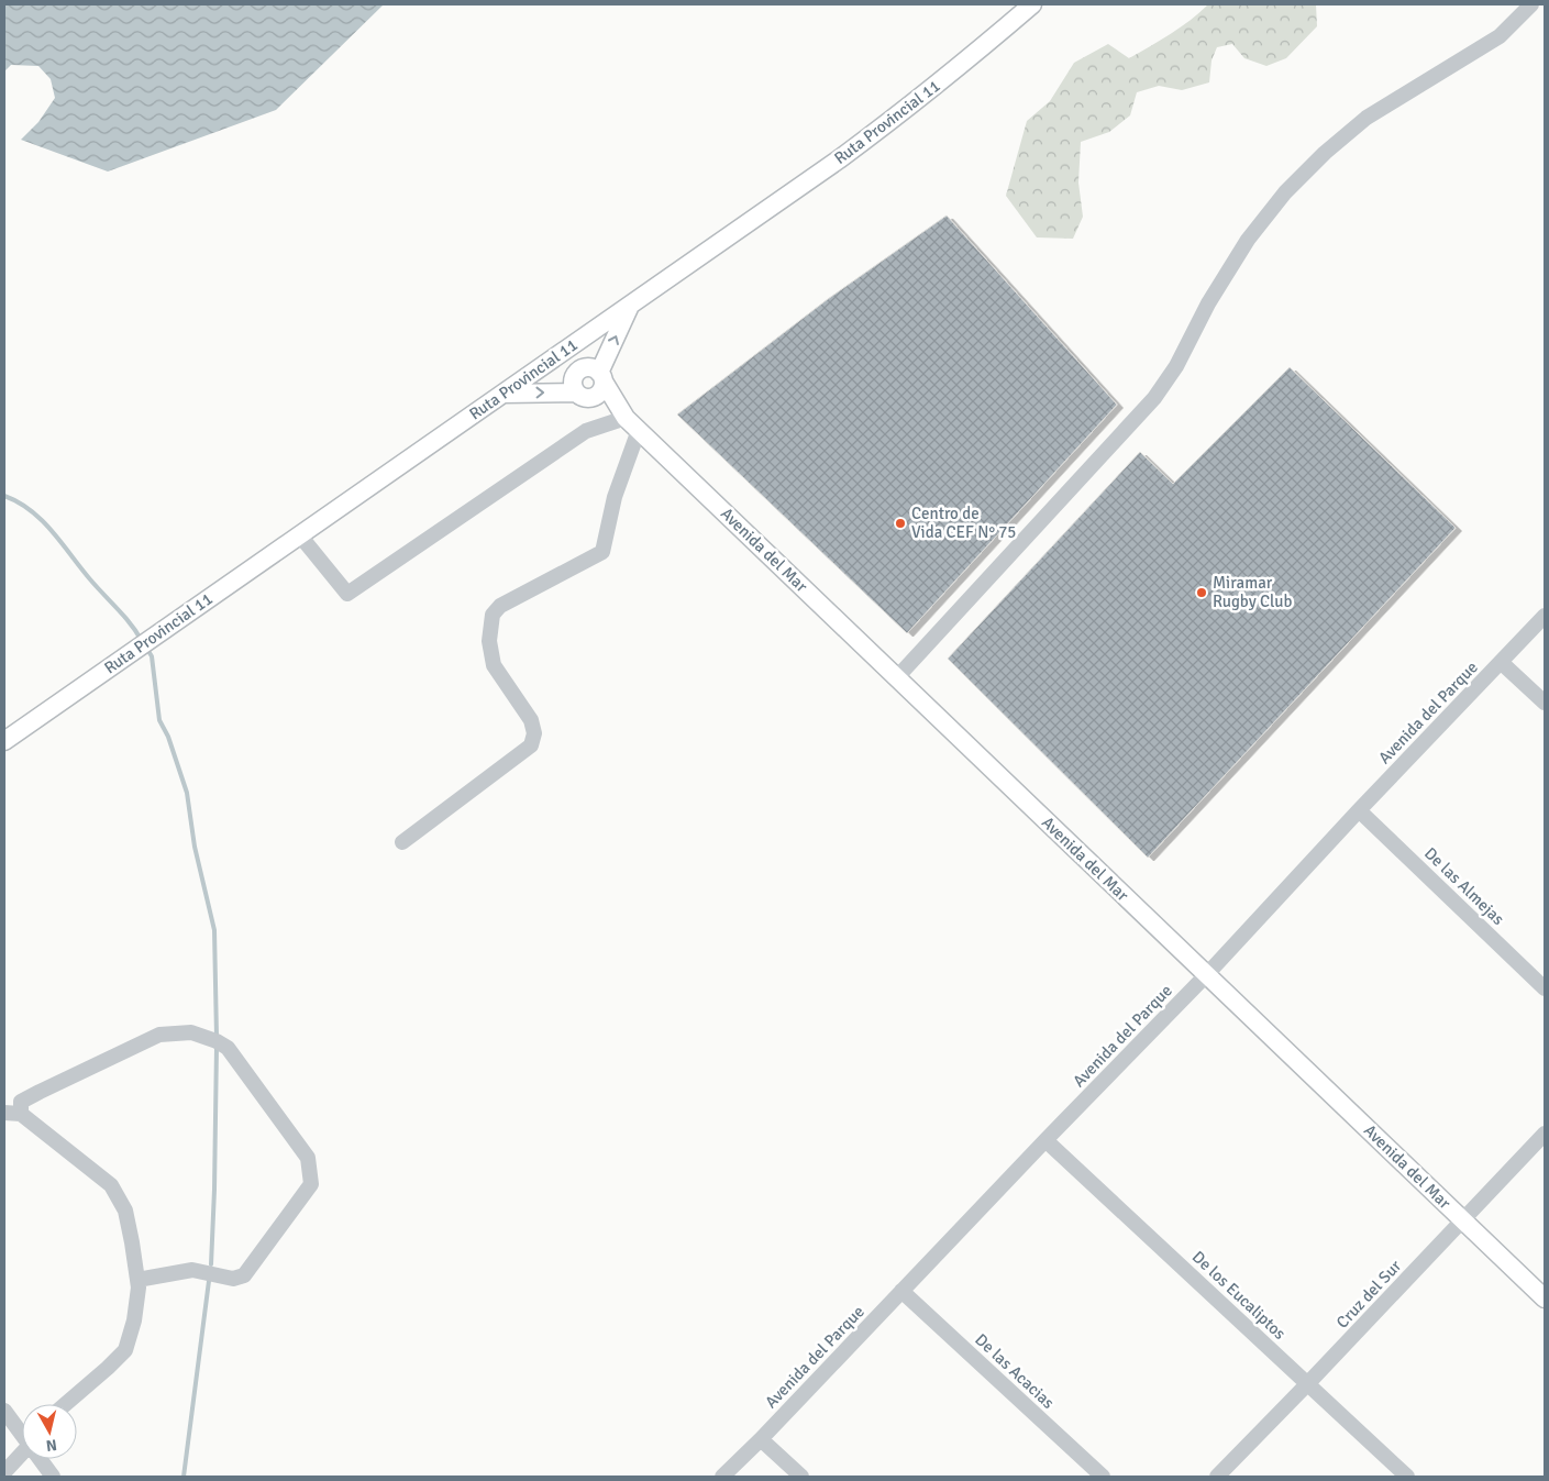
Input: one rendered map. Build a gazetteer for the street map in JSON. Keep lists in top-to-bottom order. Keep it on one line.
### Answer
{"streets":{"main road":["Ruta Provincial 11","Avenida del Mar"],"street":["Avenida del Parque","De las Almejas","Cruz del Sur","De los Eucaliptos","De las Acacias"]},"crossings":[["Ruta Provincial 11","Avenida del Mar"],["Avenida del Mar","Avenida del Parque"],["Avenida del Mar","Cruz del Sur"],["Avenida del Parque","De las Almejas"],["Avenida del Parque","De los Eucaliptos"],["Avenida del Parque","De las Acacias"],["Cruz del Sur","De los Eucaliptos"]],"places":["Centro de Vida CEF N° 75","Miramar Rugby Club"],"north":"bottom"}
